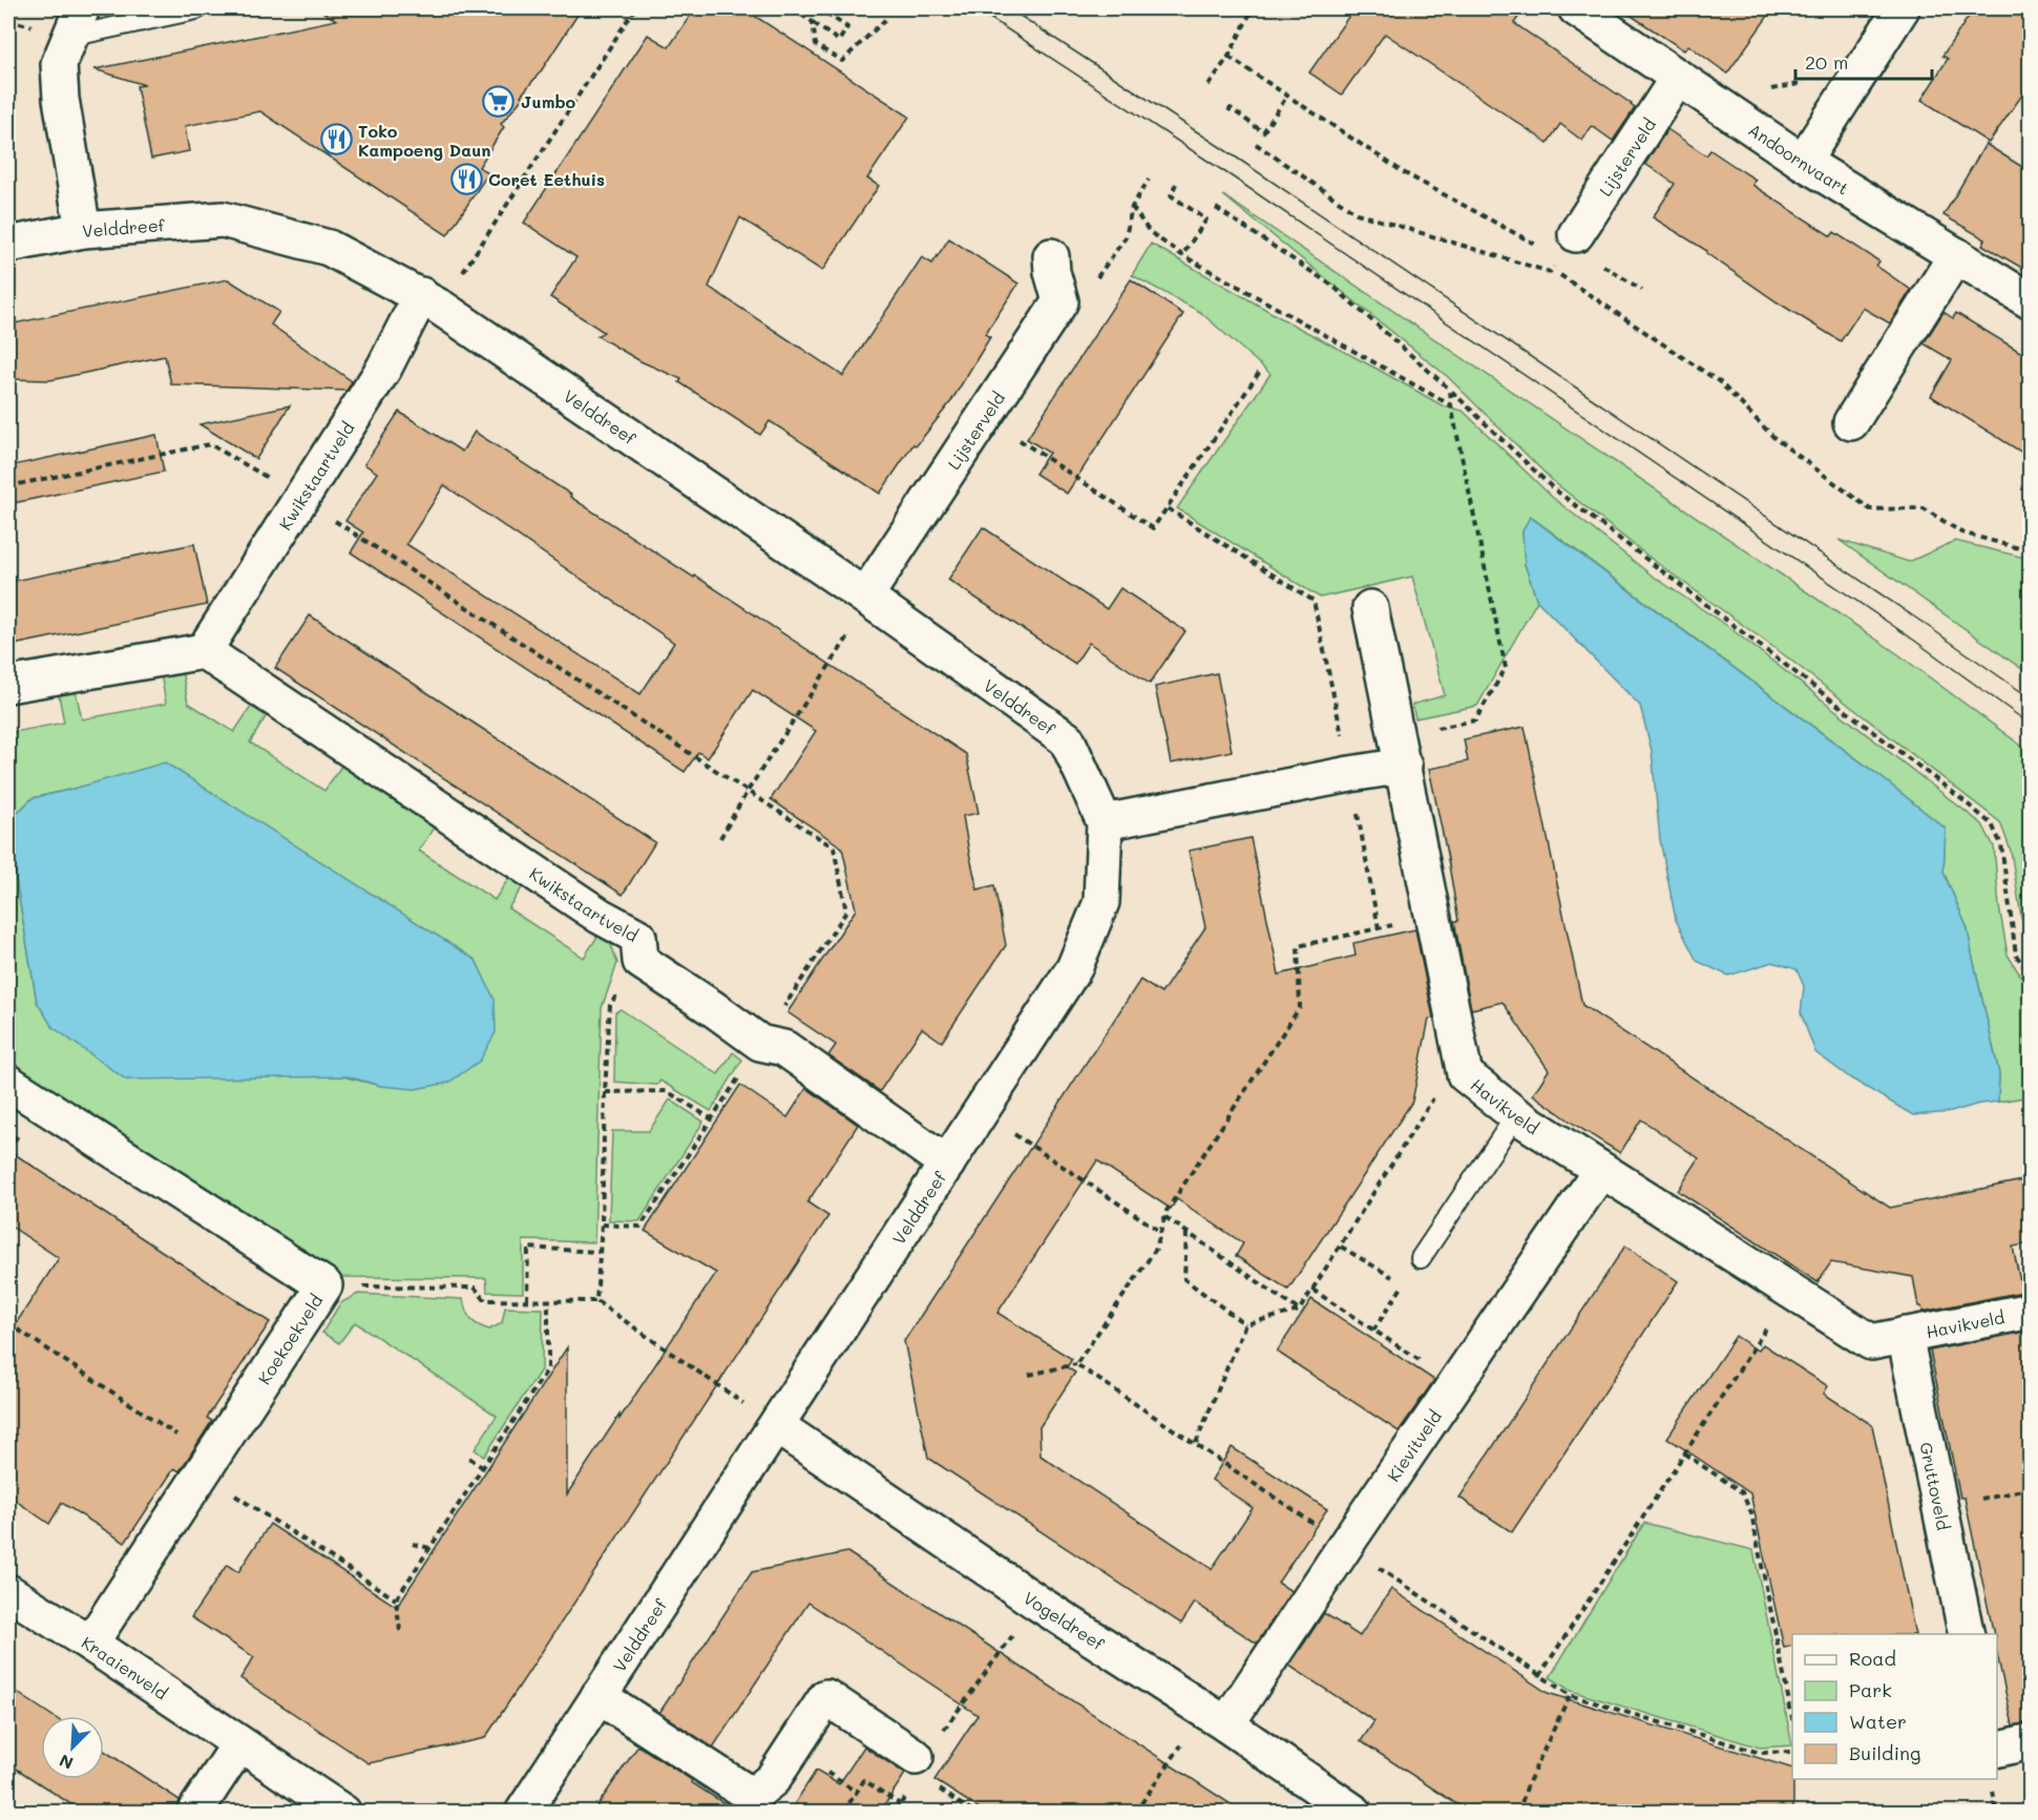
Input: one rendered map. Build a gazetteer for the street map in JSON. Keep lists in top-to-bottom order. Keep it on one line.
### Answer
{"streets":{"street":["Lijsterveld","Andoornvaart","Velddreef","Kwikstaartveld","Havikveld","Koekoekveld","Kievitveld","Gruttoveld","Vogeldreef","Kraaienveld"]},"crossings":[["Lijsterveld","Andoornvaart"],["Lijsterveld","Velddreef"],["Velddreef","Kwikstaartveld"],["Velddreef","Vogeldreef"],["Havikveld","Kievitveld"],["Havikveld","Gruttoveld"],["Koekoekveld","Kraaienveld"],["Kievitveld","Vogeldreef"]],"places":{"supermarket":["Jumbo"],"restaurant":["Toko Kampoeng Daun","Coret Eethuis"]},"legend":["Road","Park","Water","Building"],"scale_bar":"20 m","north":"bottom left"}
